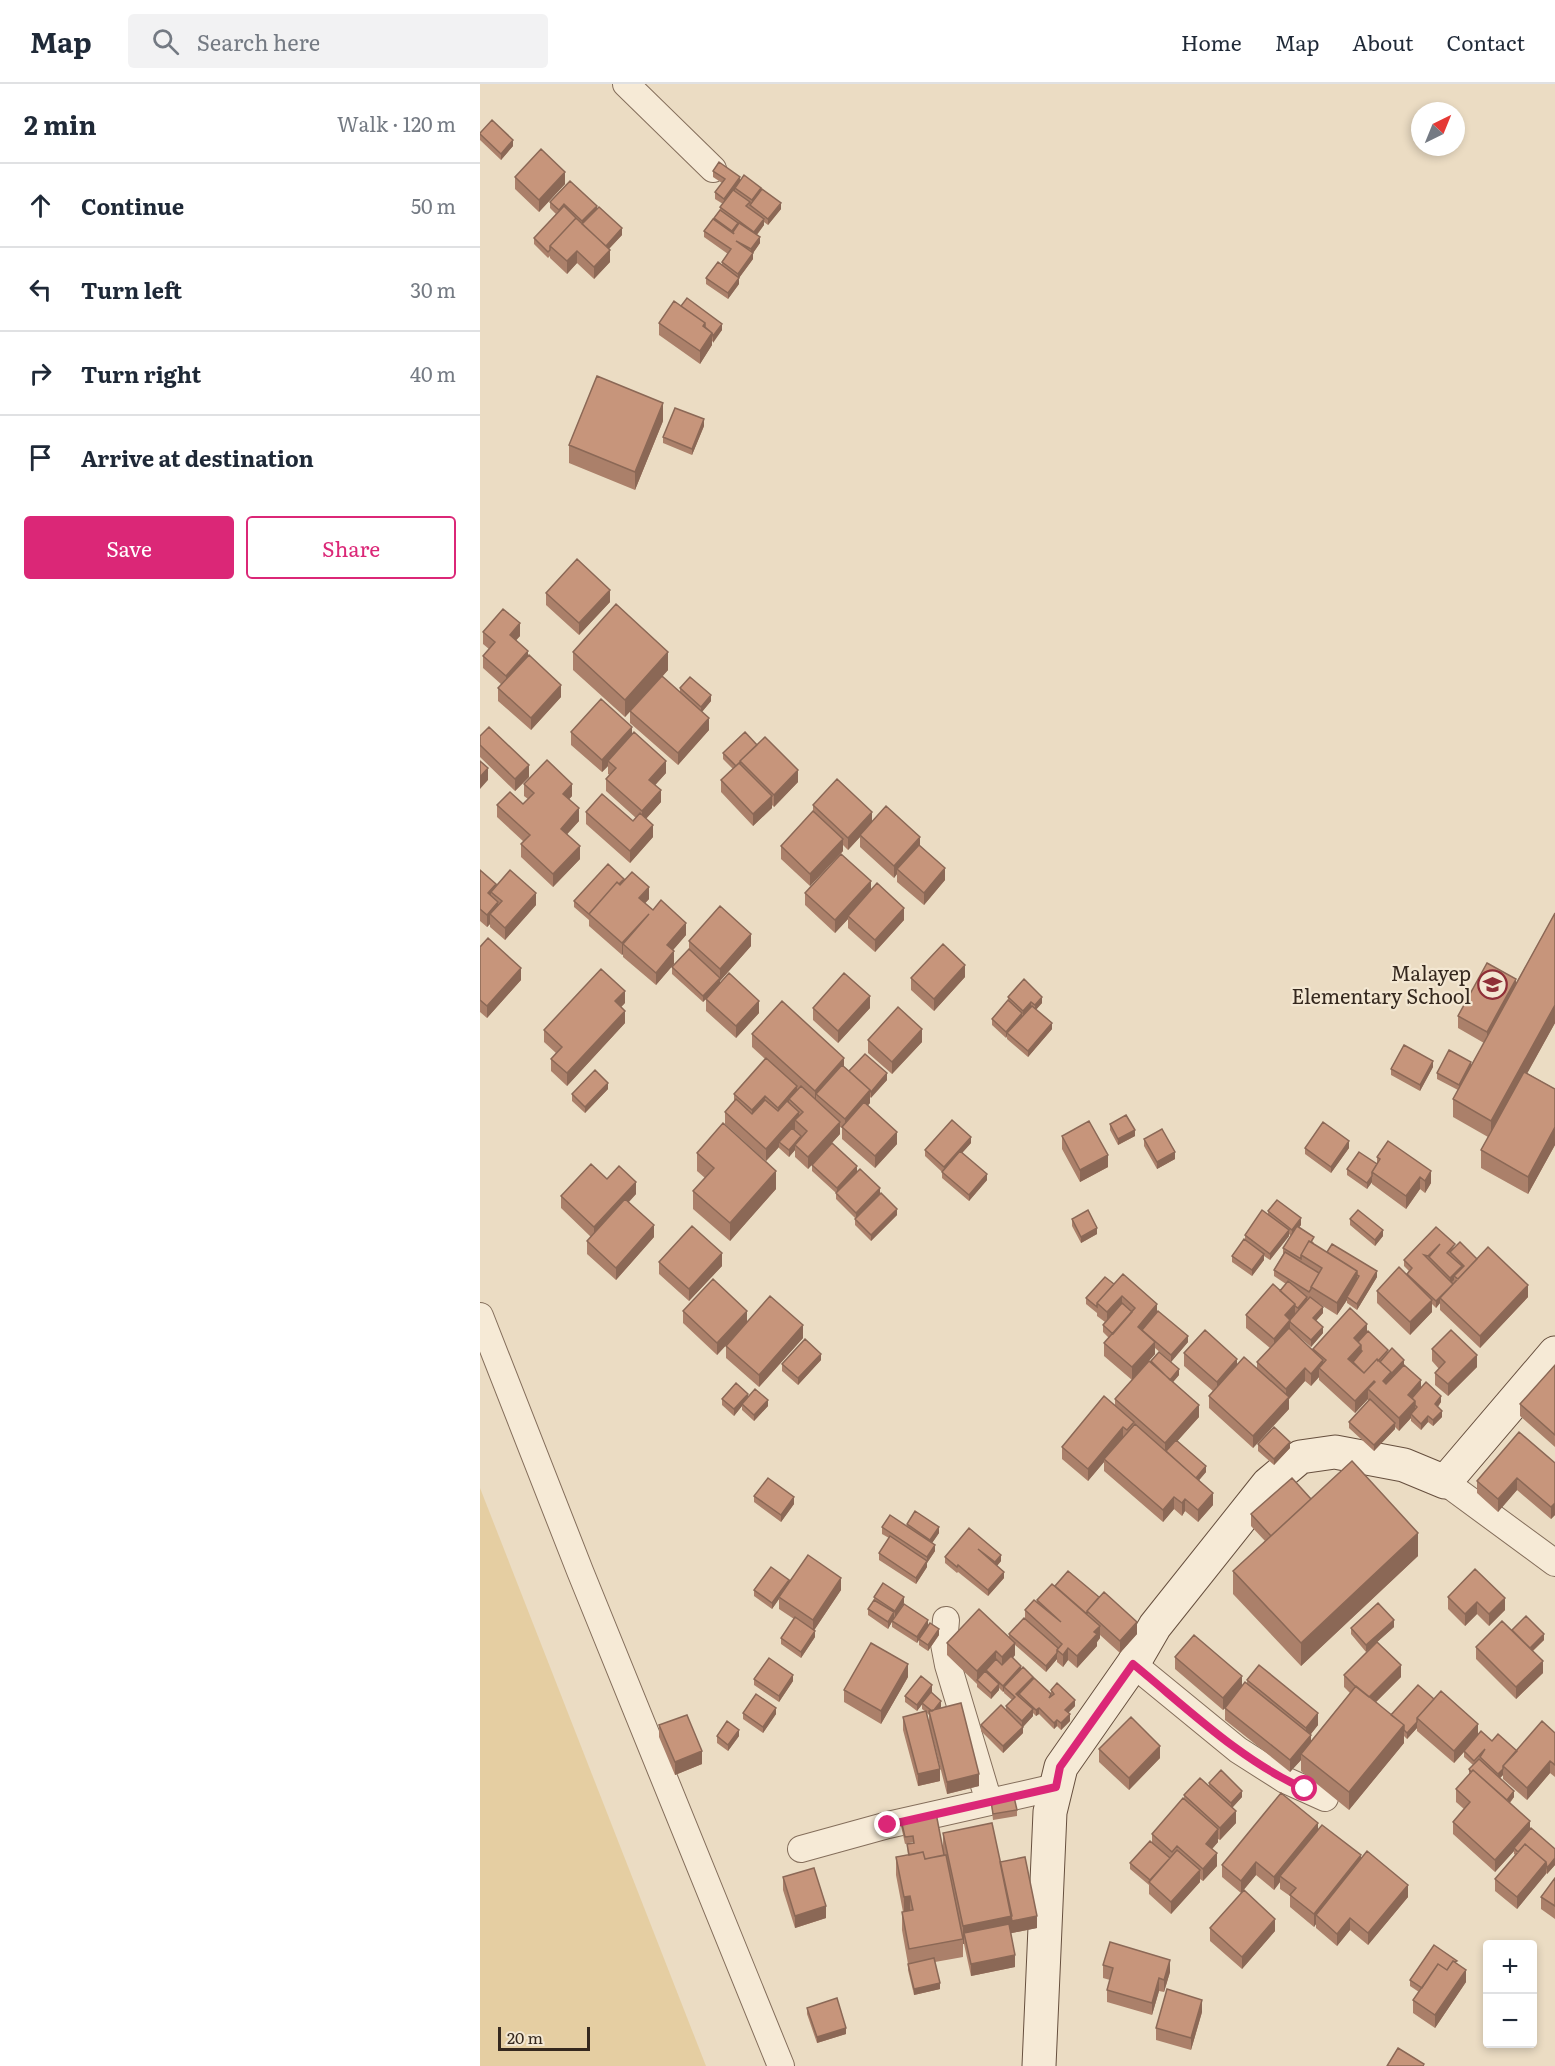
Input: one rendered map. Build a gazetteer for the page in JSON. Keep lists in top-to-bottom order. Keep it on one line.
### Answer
{"places":{"school or university":["Malayep Elementary School"]},"scale_bar":"20 m","north":"top right","page":{"header":"Map","search":"Search here","nav":["Home","Map","About","Contact"],"heading":["2 min","Walk · 120 m"],"list":[["Continue","50 m"],["Turn left","30 m"],["Turn right","40 m"],"Arrive at destination"],"buttons":["Save","Share"],"map_buttons":["+","−"],"scale":"20 m"}}
